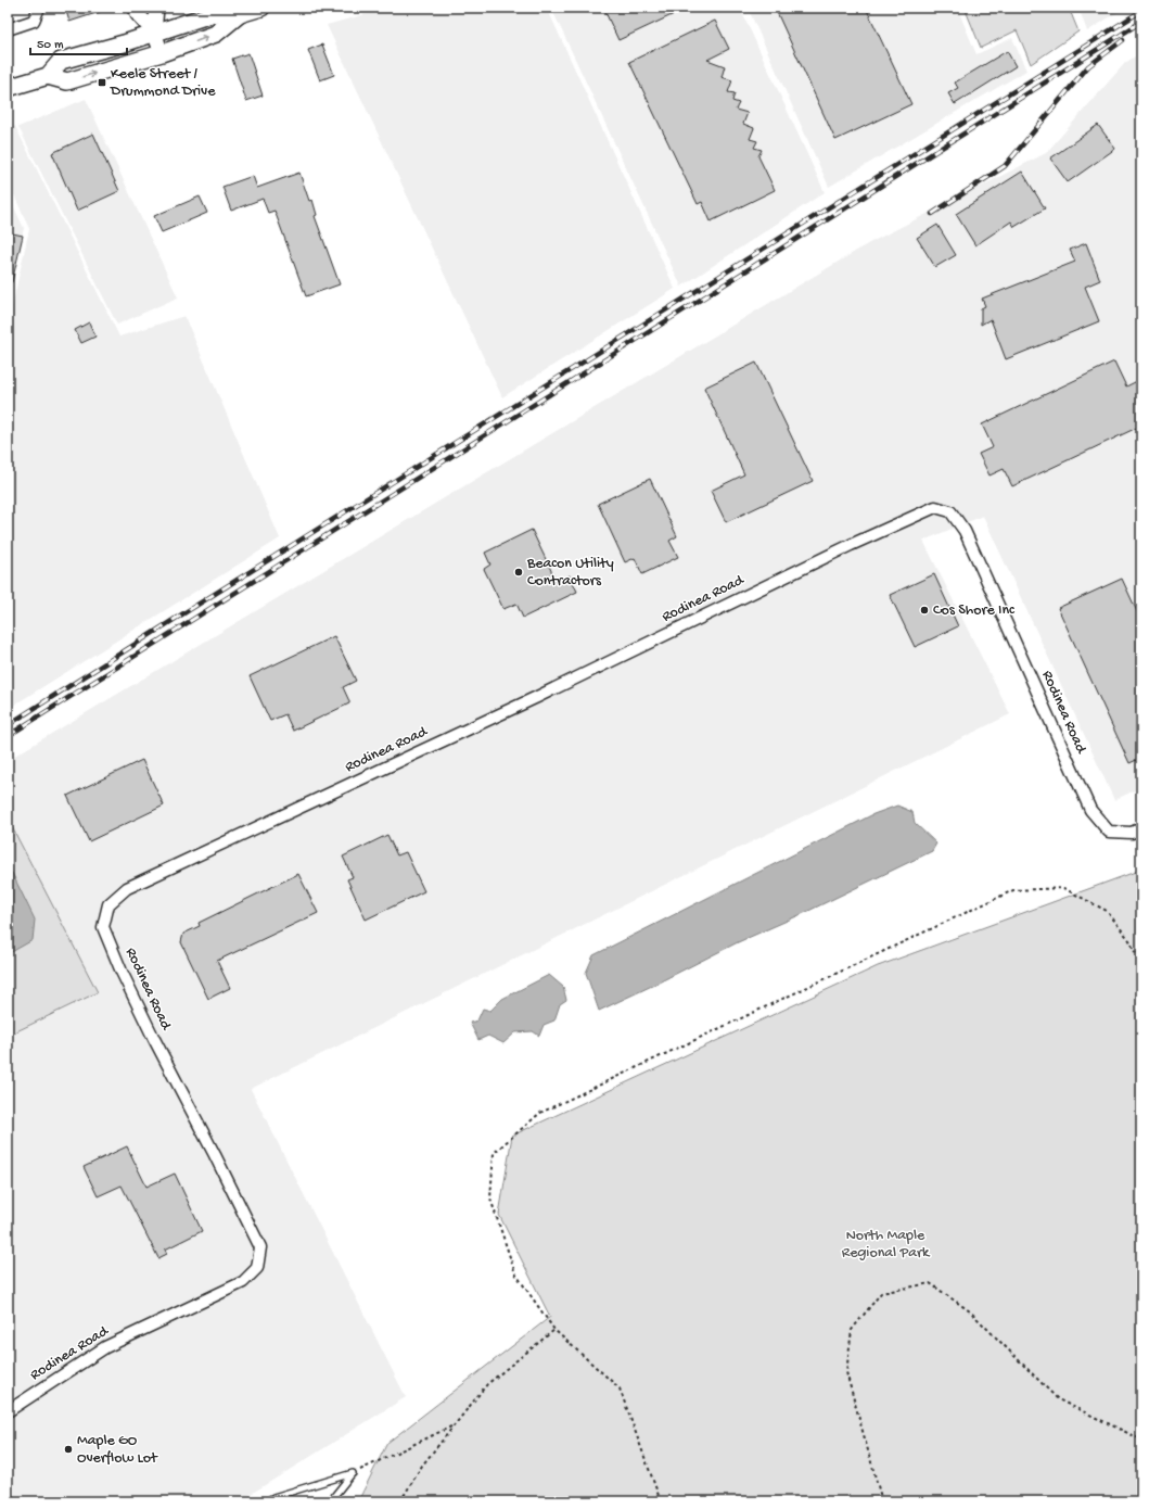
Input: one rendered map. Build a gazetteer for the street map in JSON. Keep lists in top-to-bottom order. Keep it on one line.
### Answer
{"streets":{"street":["Rodinea Road"]},"parks":["North Maple Regional Park"],"places":{"transit":["Keele Street / Drummond Drive"],"other":["Beacon Utility Contractors","Cos Shore Inc","Maple GO Overflow Lot"]},"scale_bar":"50 m"}
